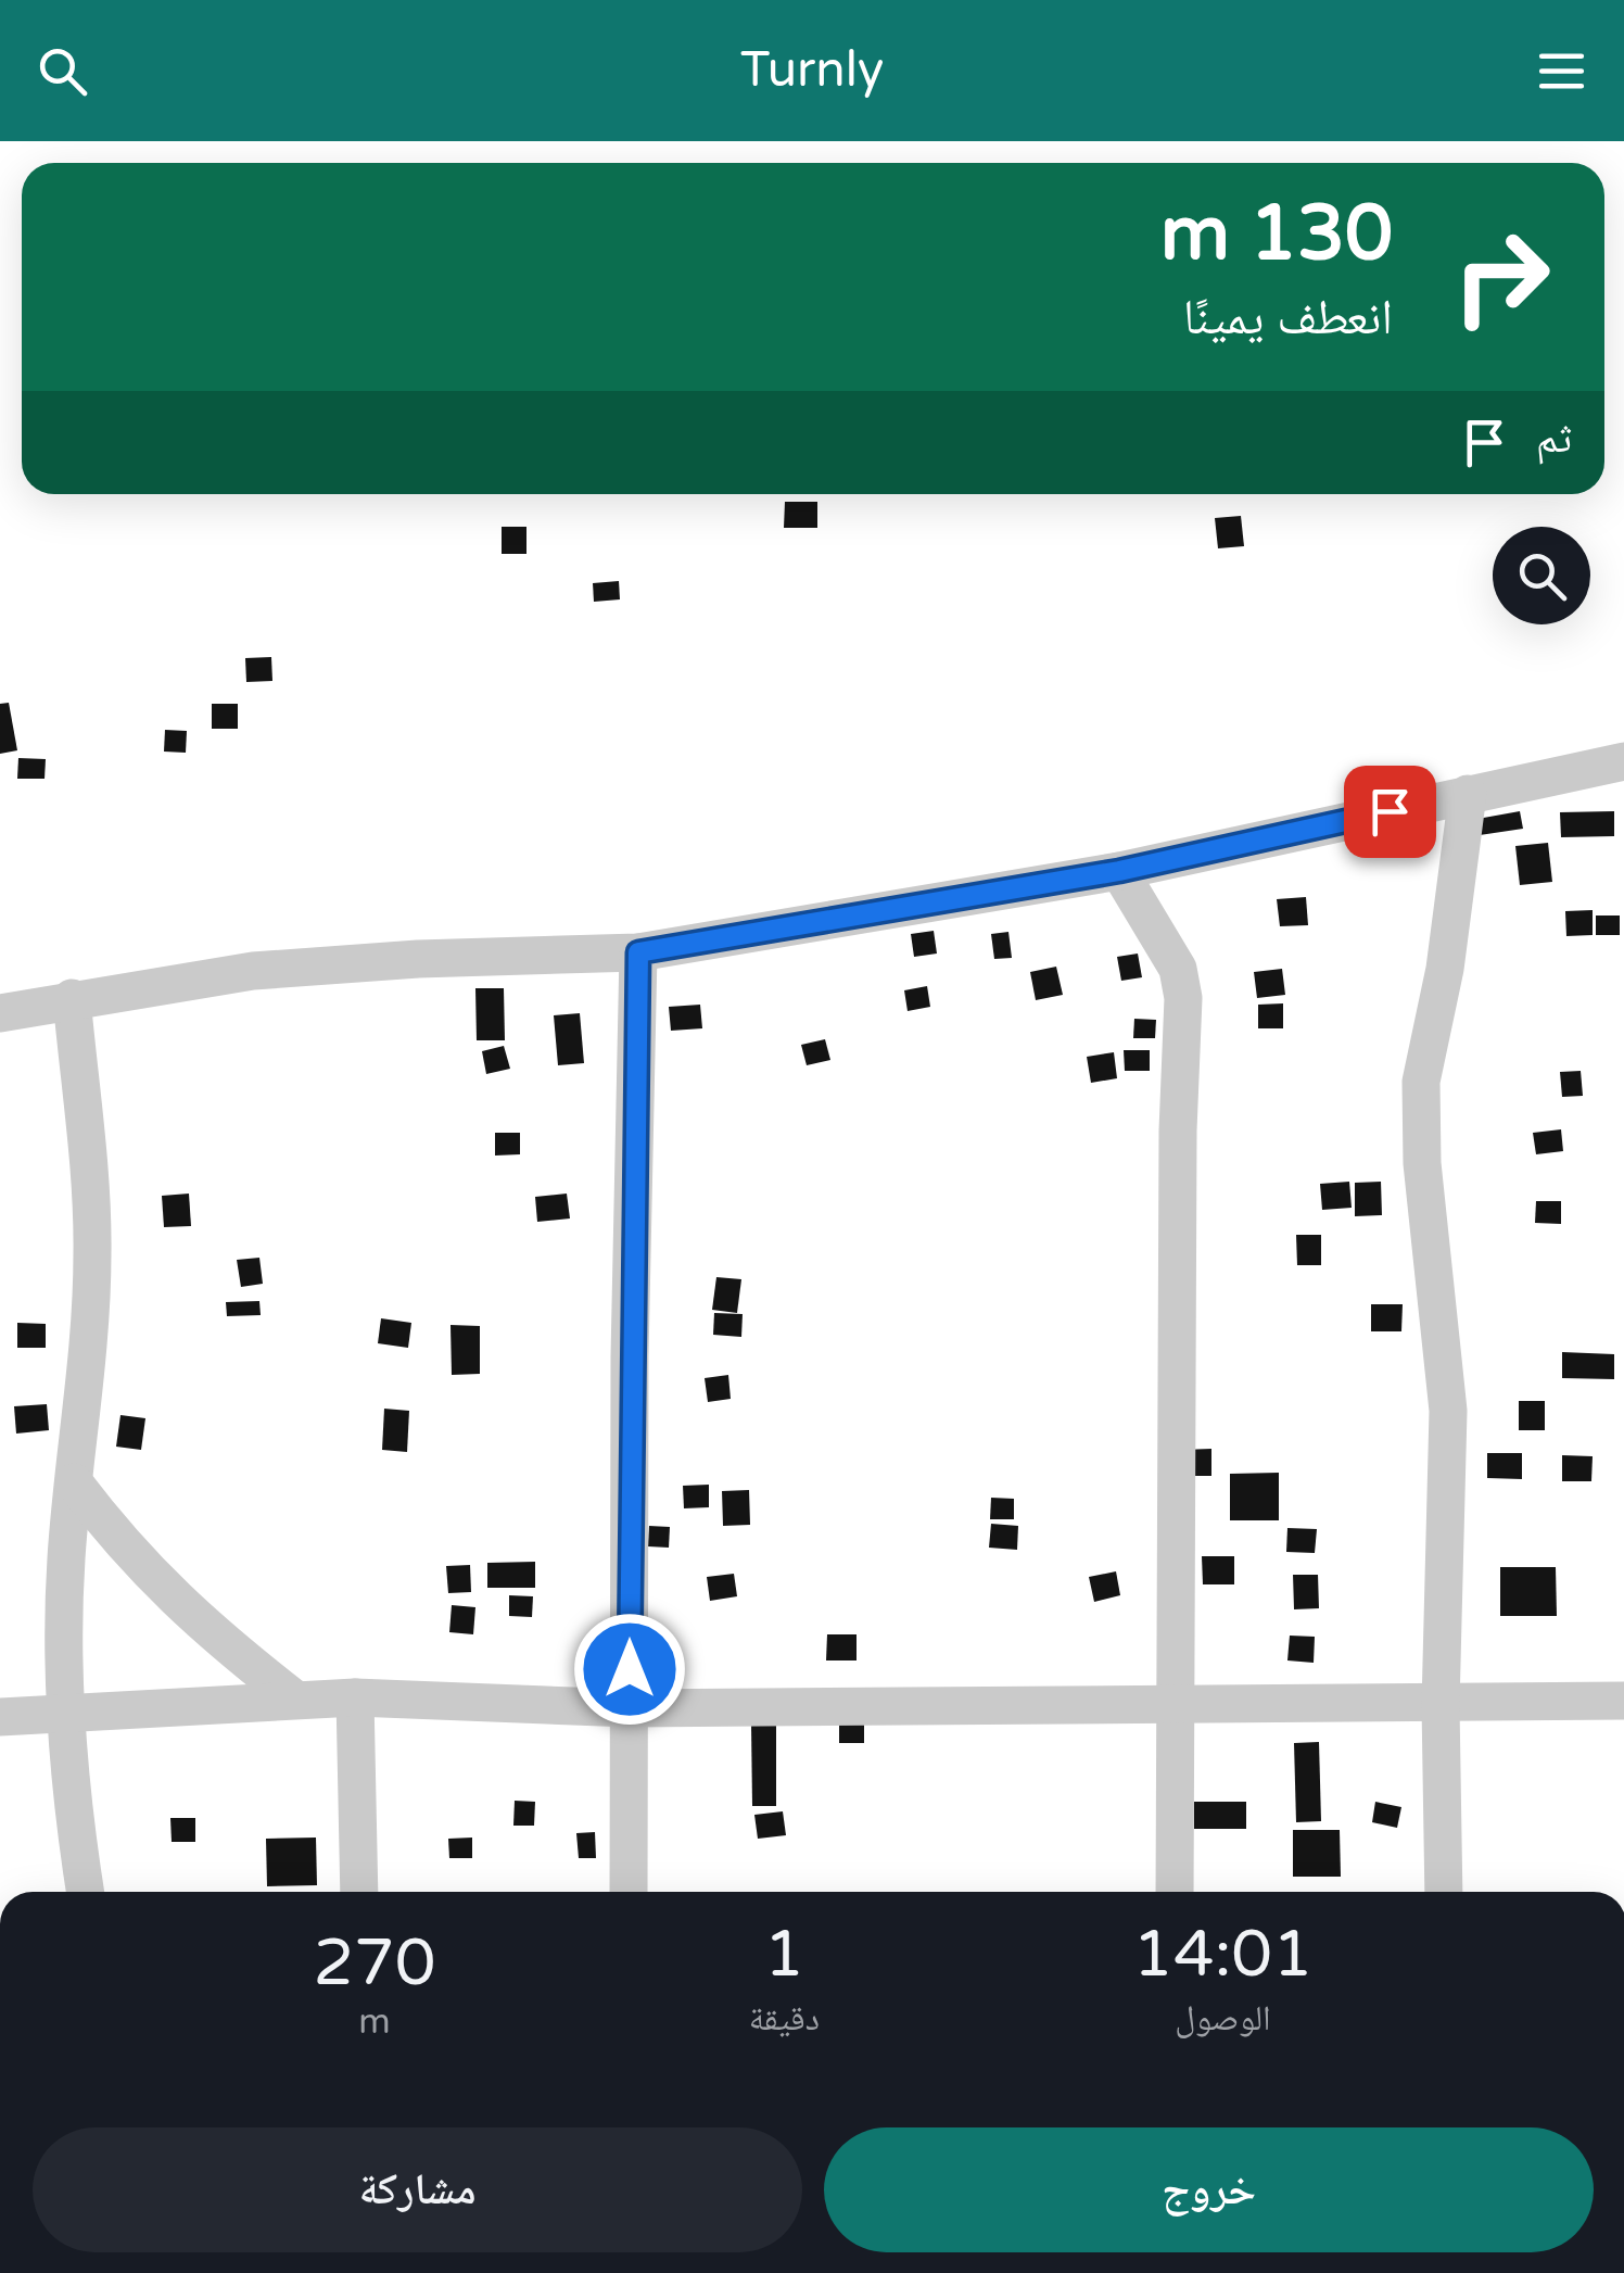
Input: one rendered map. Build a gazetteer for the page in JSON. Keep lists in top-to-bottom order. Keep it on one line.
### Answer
{"page":{"header":"Turnly","turn":["130 m","انعطف يمينًا"],"then":"ثم","eta":["14:01","الوصول","1","دقيقة","270","m"],"buttons":["خروج","مشاركة"]}}
